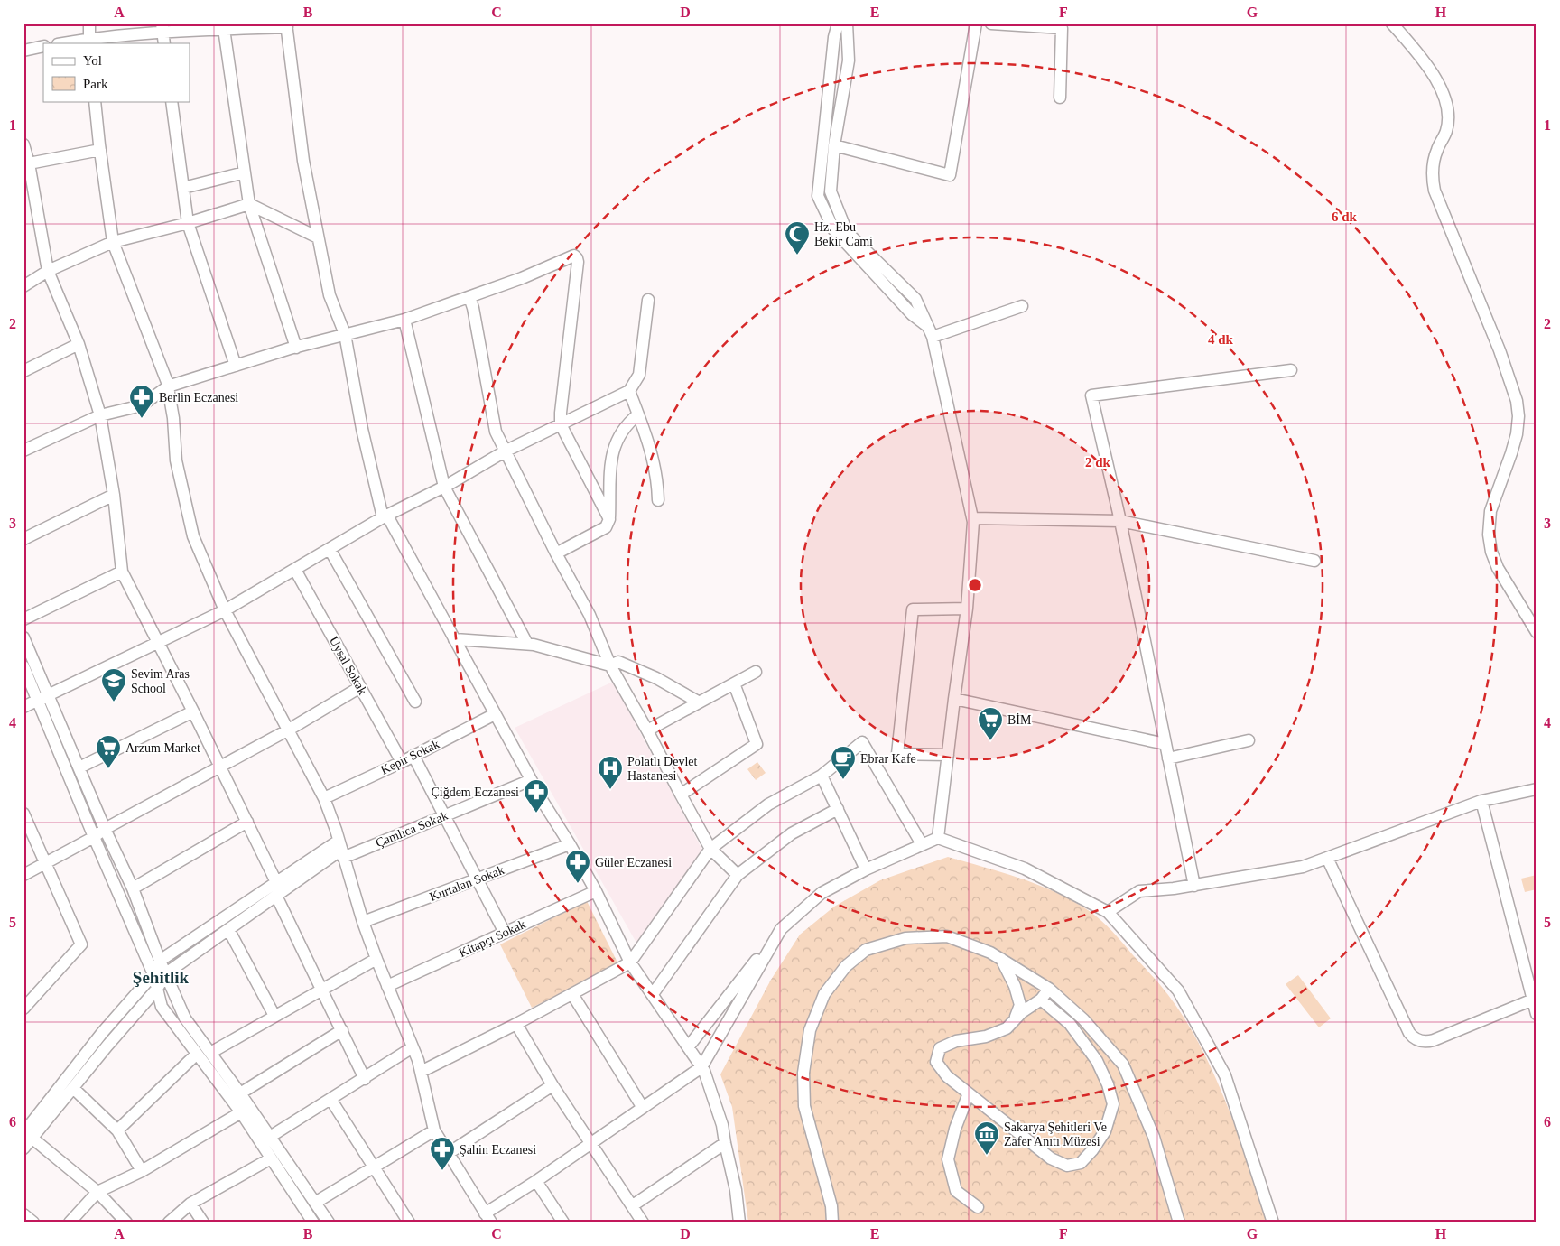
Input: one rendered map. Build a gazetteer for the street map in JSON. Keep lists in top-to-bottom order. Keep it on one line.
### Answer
{"streets":{"street":["Uysal Sokak","Kepir Sokak","Çamlıca Sokak","Kurtalan Sokak","Kitapçı Sokak"]},"crossings":[["Uysal Sokak","Kepir Sokak"]],"districts":["Şehitlik"],"places":{"mosque":["Hz. Ebu Bekir Cami"],"pharmacy":["Berlin Eczanesi","Çiğdem Eczanesi","Güler Eczanesi","Şahin Eczanesi"],"school or university":["Sevim Aras School"],"supermarket":["BİM","Arzum Market"],"cafe":["Ebrar Kafe"],"hospital":["Polatlı Devlet Hastanesi"],"museum":["Sakarya Şehitleri Ve Zafer Anıtı Müzesi"]},"legend":["Yol","Park"],"grid":{"columns":["A","B","C","D","E","F","G","H"],"rows":["1","2","3","4","5","6"]},"rings":["6 dk","4 dk","2 dk"]}
